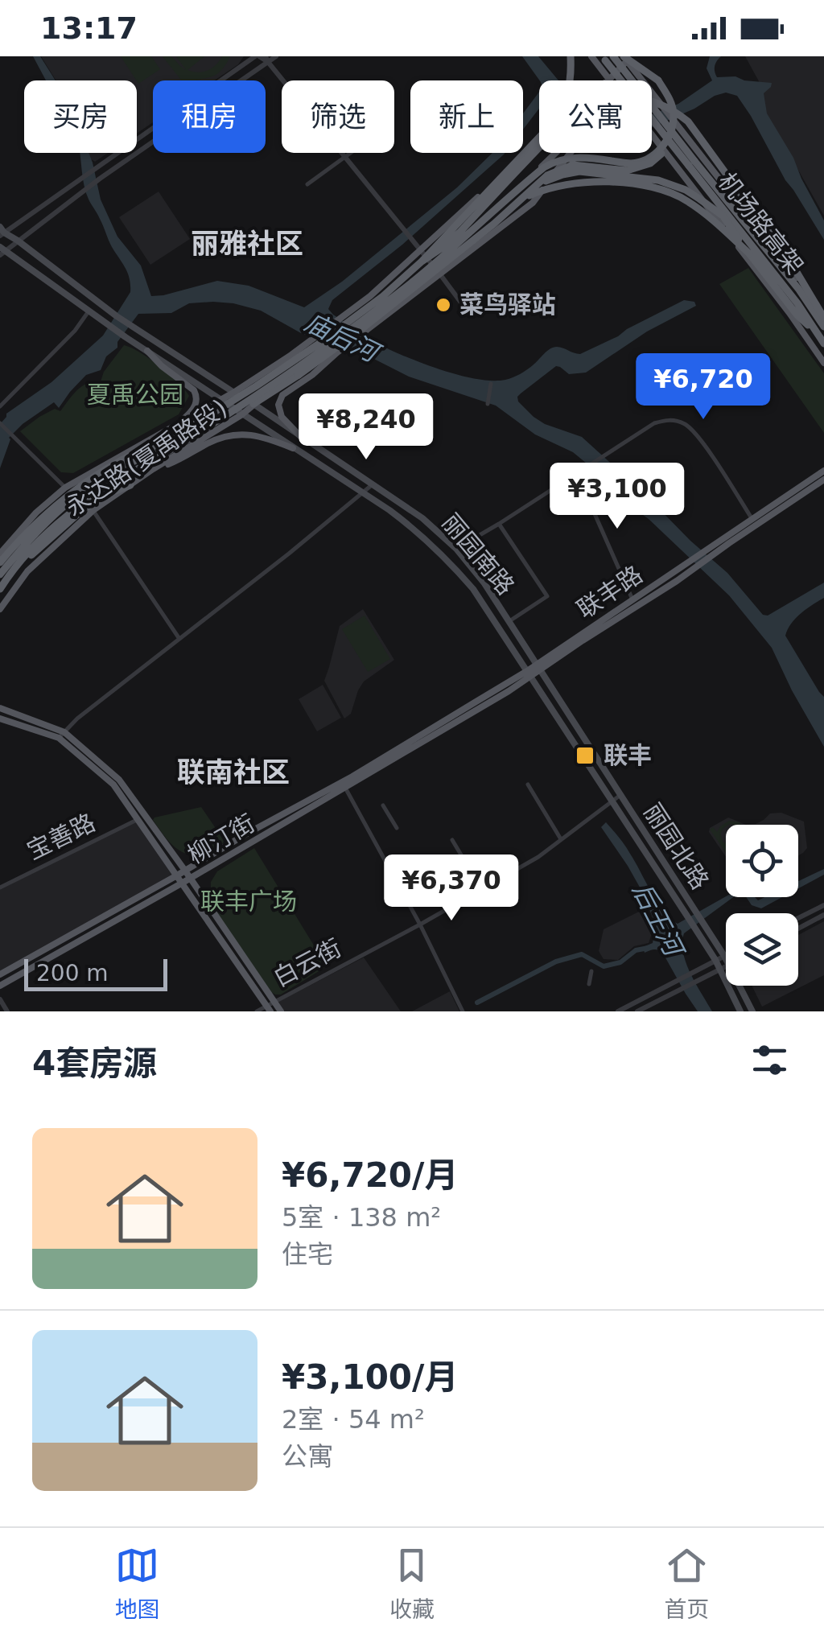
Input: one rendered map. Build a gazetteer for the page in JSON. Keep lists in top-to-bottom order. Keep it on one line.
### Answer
{"streets":{"highway":["机场路高架"],"main road":["永达路(夏禹路段)","丽园南路","联丰路","柳汀街","丽园北路"],"street":["宝善路","白云街"]},"crossings":[["永达路(夏禹路段)","丽园南路"],["丽园南路","联丰路"],["丽园南路","柳汀街"],["丽园南路","丽园北路"],["联丰路","柳汀街"],["联丰路","丽园北路"],["柳汀街","丽园北路"],["丽园北路","白云街"]],"districts":["丽雅社区","联南社区"],"water":["庙后河","后王河"],"parks":["夏禹公园","联丰广场"],"places":{"other":["菜鸟驿站"],"transit":["联丰"]},"scale_bar":"200 m","page":{"status":"13:17","chip":["买房","租房","筛选","新上","公寓"],"price":["¥6,720","¥8,240","¥3,100","¥6,370"],"scale":"200 m","heading":"4套房源","list":[{"name":"¥6,720/月","note":"5室 · 138 m² · 住宅"},{"name":"¥3,100/月","note":"2室 · 54 m² · 公寓"}],"tabs":["地图","收藏","首页"]}}
